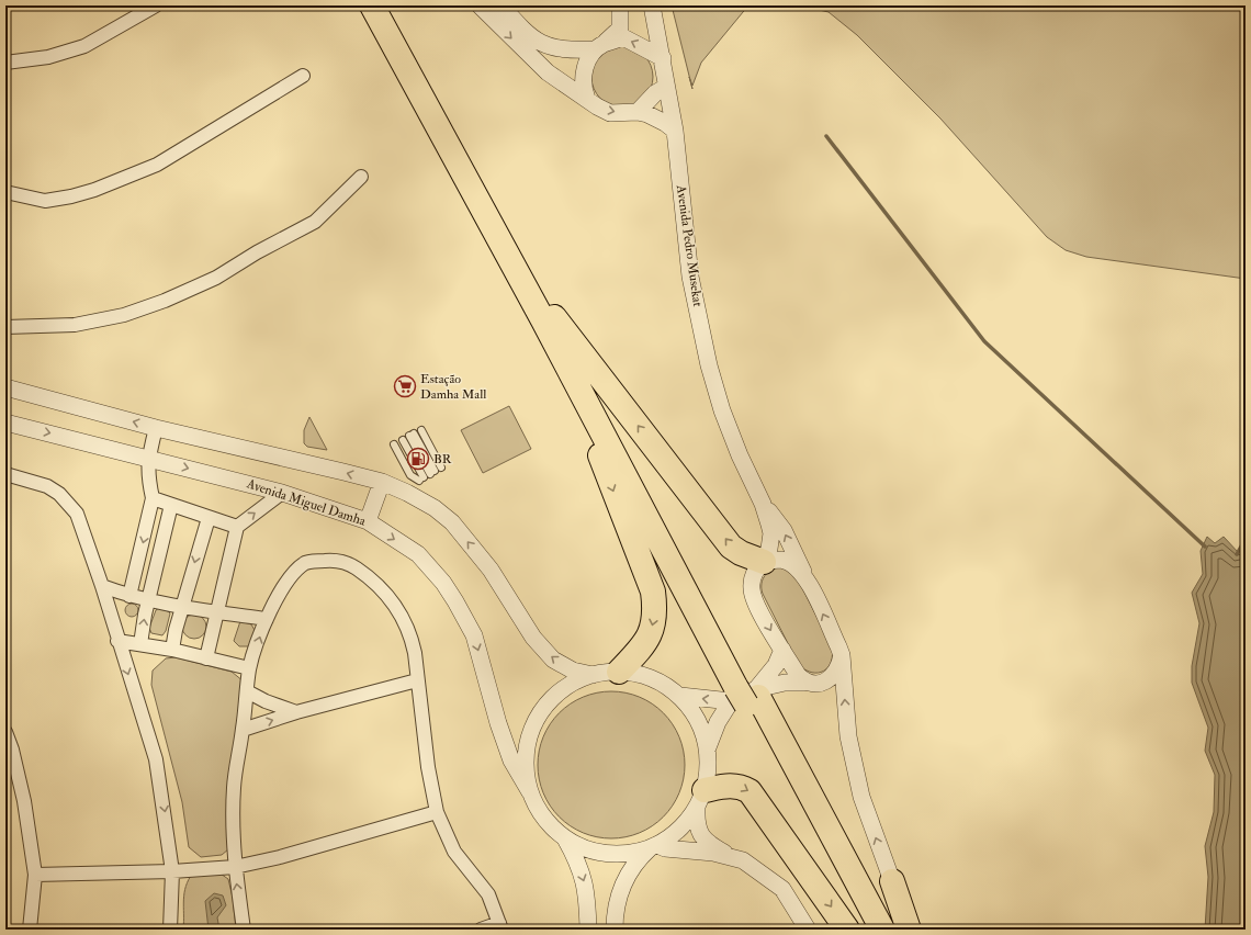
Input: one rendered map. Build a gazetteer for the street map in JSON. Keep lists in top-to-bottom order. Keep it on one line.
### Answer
{"streets":{"street":["Avenida Pedro Musekat","Avenida Miguel Damha"]},"places":{"supermarket":["Estação Damha Mall"],"fuel station":["BR"]}}
